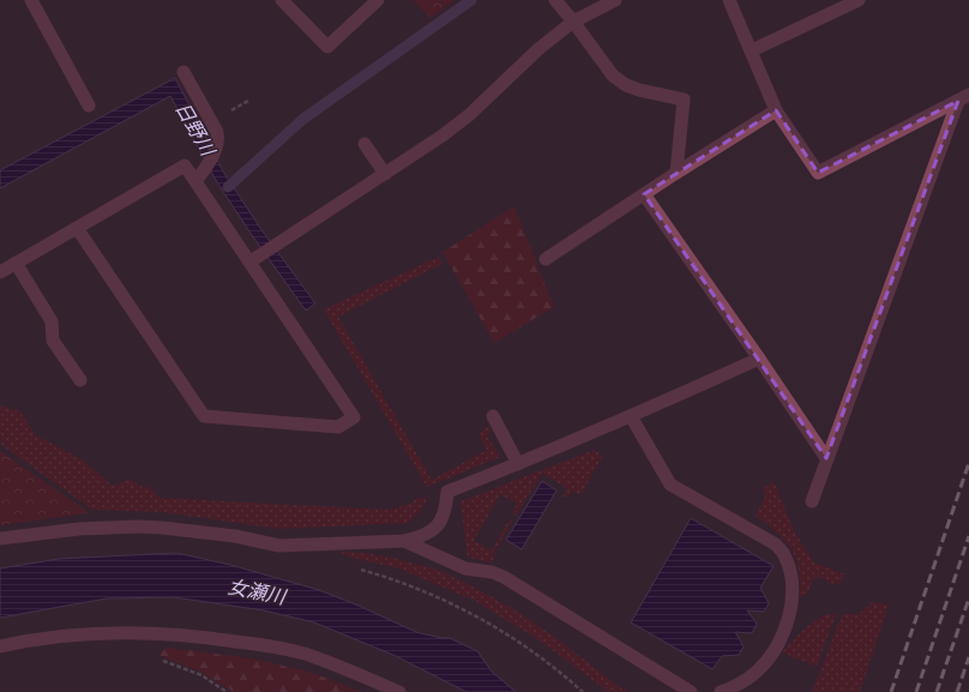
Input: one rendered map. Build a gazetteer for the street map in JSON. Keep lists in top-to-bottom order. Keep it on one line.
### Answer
{"water":["日野川","女瀬川"]}
